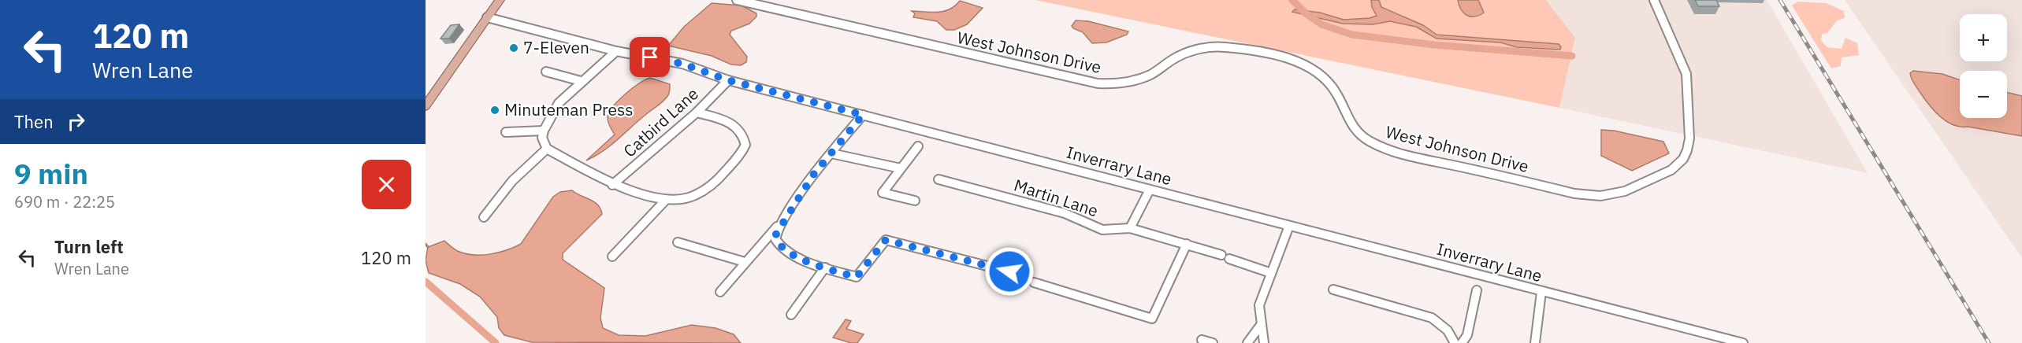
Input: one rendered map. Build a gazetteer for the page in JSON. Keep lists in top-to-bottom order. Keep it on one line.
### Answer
{"streets":{"street":["West Johnson Drive","Catbird Lane","Inverrary Lane","Martin Lane"]},"crossings":[["Catbird Lane","Inverrary Lane"]],"places":["7-Eleven","Minuteman Press"],"page":{"turn":["120 m","Wren Lane"],"map_buttons":["+","−"],"then":"Then","heading":["9 min","690 m · 22:25"],"list":[{"name":"Turn left","note":"Wren Lane","value":"120 m"}]}}
